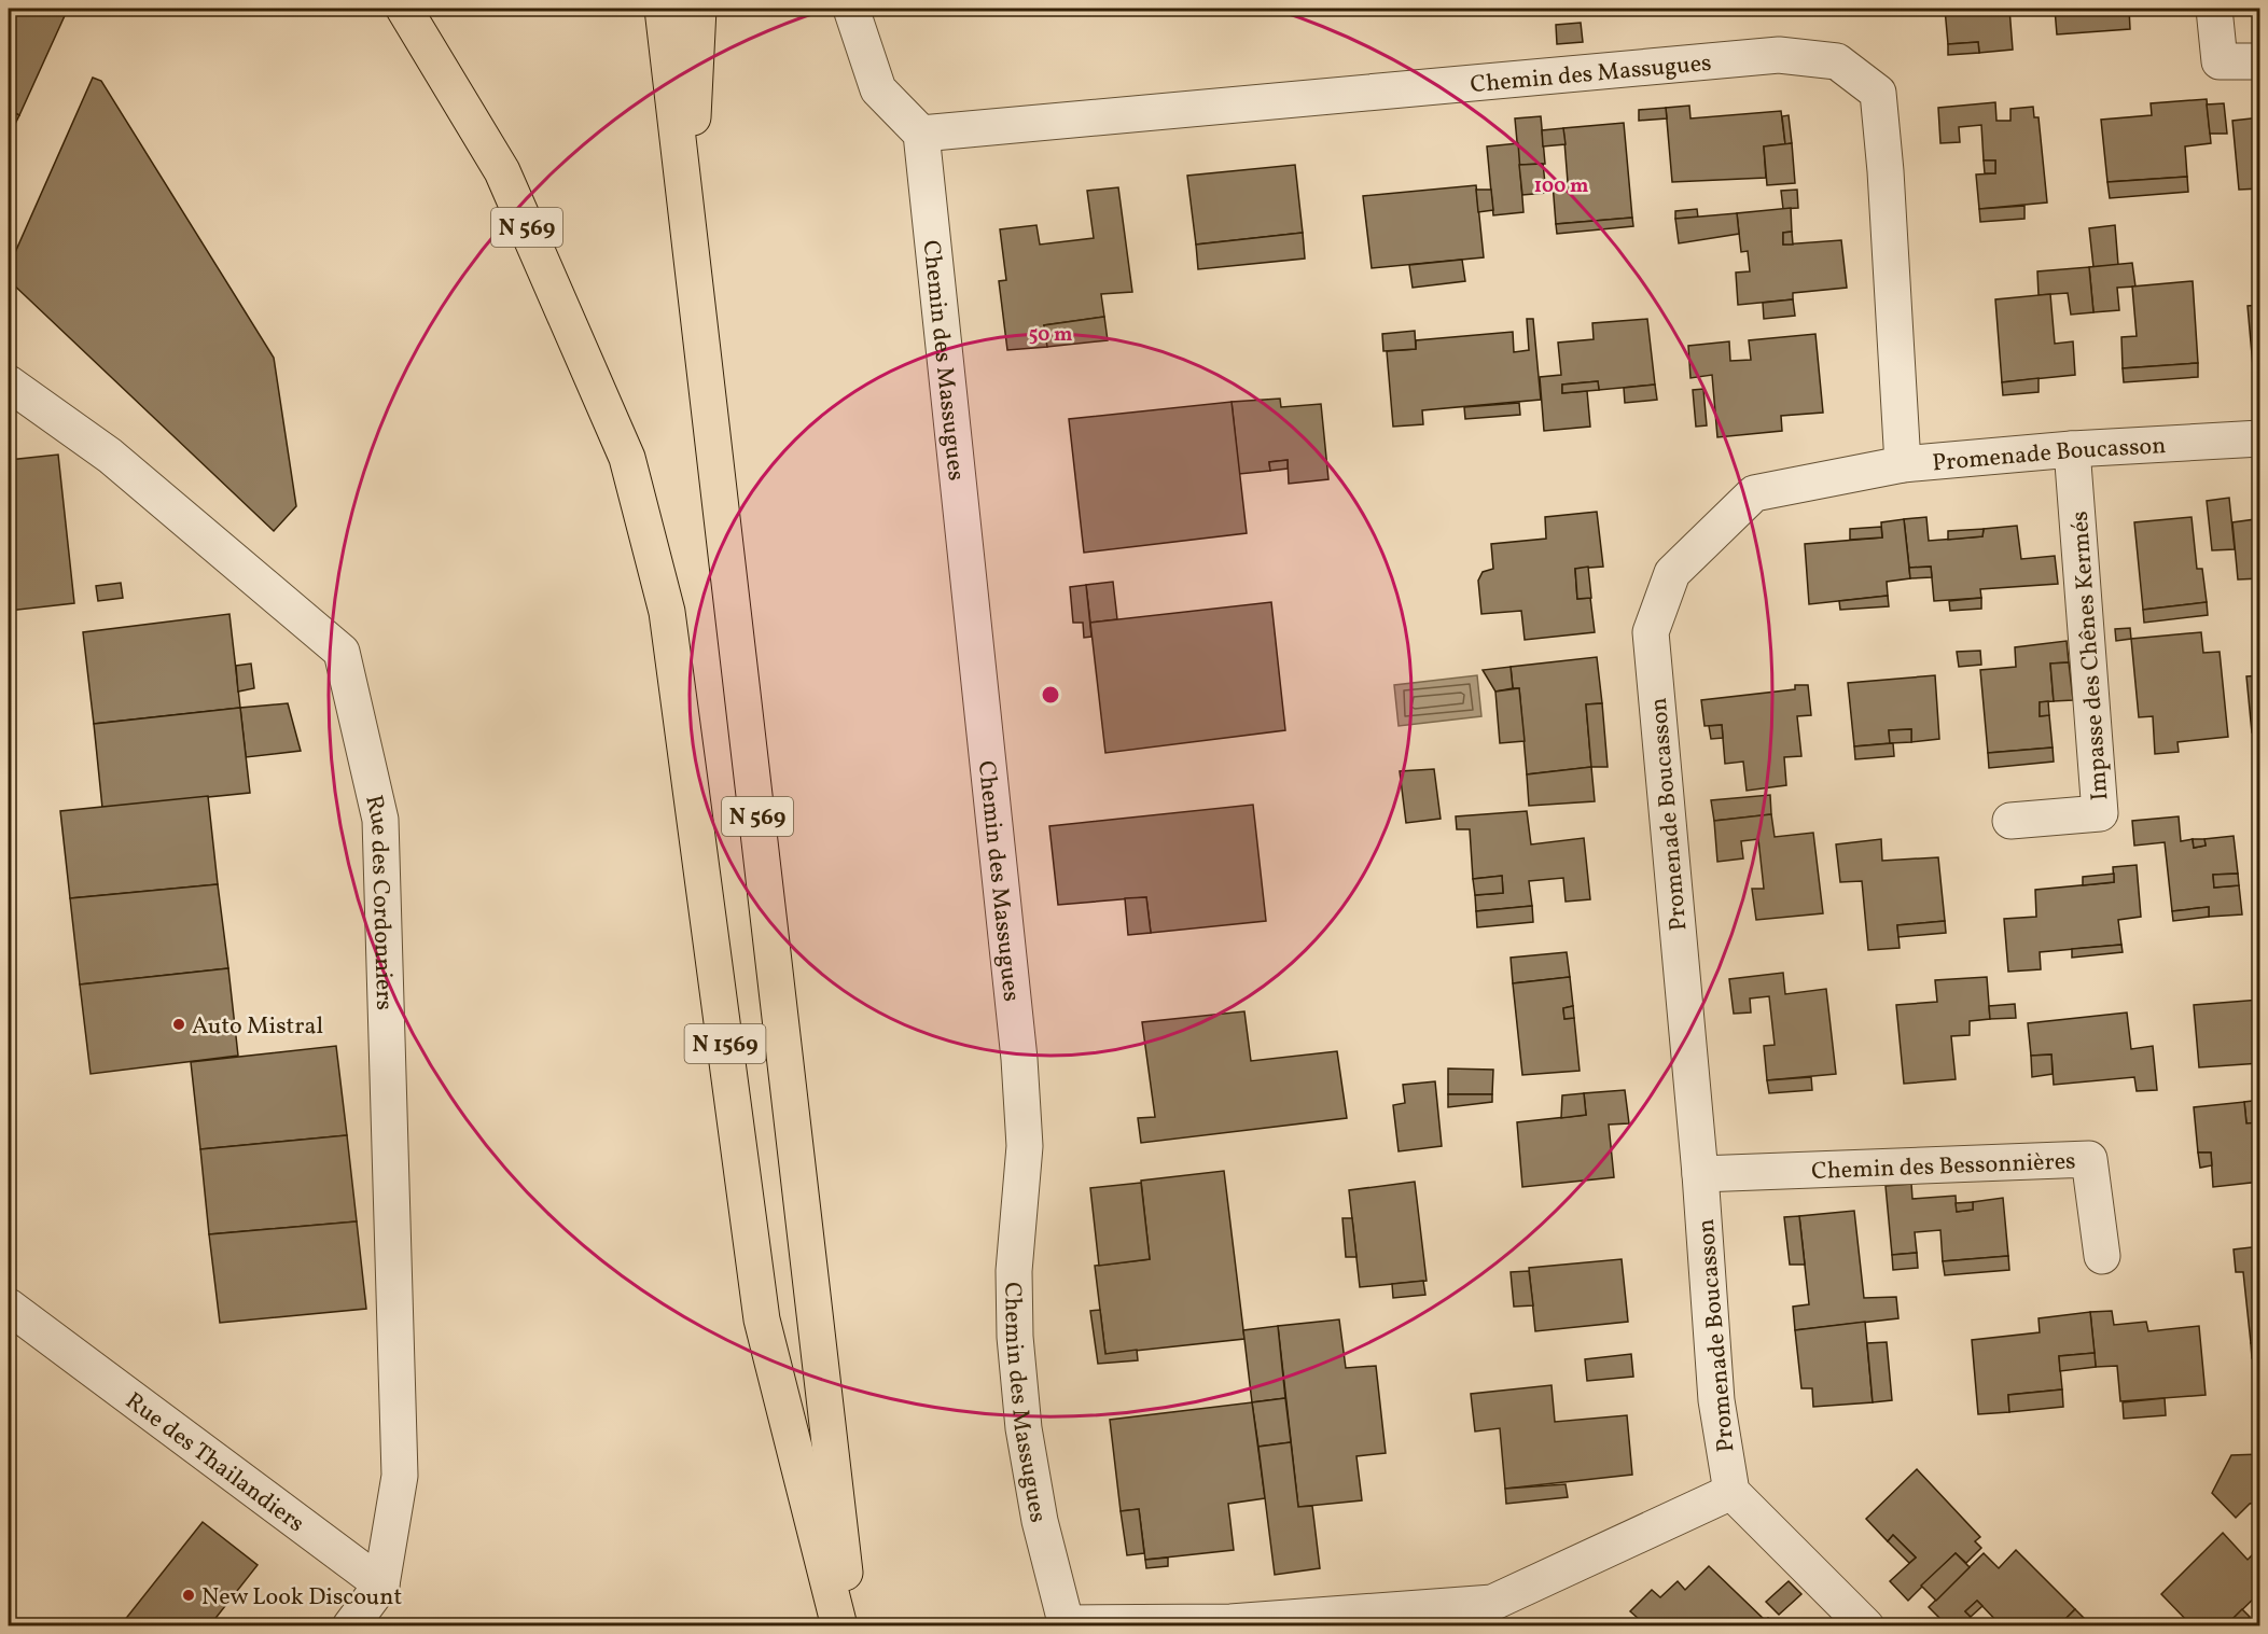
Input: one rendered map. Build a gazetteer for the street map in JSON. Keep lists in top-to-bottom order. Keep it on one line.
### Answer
{"streets":{"main road":["N 569","N 1569"],"street":["Chemin des Massugues","Promenade Boucasson","Impasse des Chênes Kermés","Rue des Cordonniers","Chemin des Bessonnières","Rue des Thailandiers"]},"crossings":[["Chemin des Massugues","Promenade Boucasson"],["N 569","N 1569"],["Promenade Boucasson","Impasse des Chênes Kermés"],["Promenade Boucasson","Chemin des Bessonnières"],["Rue des Cordonniers","Rue des Thailandiers"]],"places":["Auto Mistral","New Look Discount"],"rings":["100 m","50 m"]}
